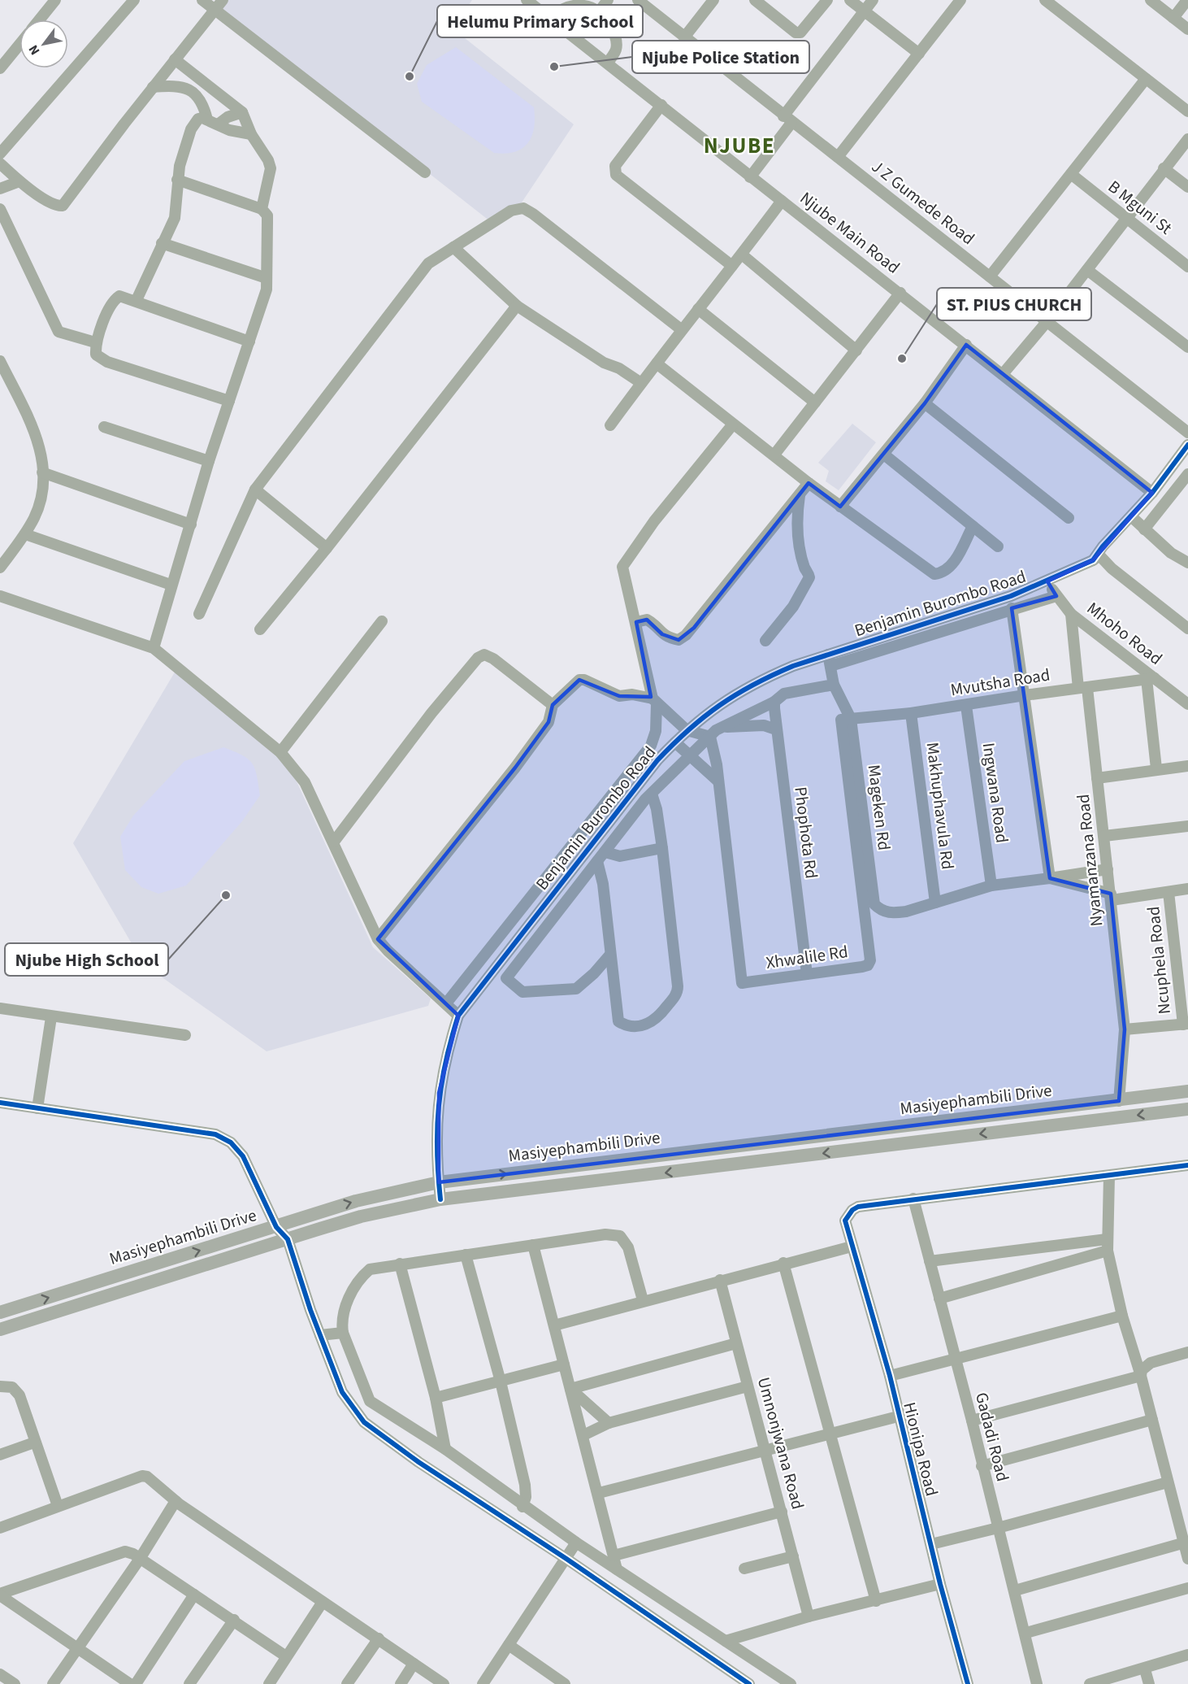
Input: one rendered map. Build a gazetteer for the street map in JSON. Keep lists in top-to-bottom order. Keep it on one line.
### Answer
{"streets":{"main road":["Masiyephambili Drive"],"street":["J Z Gumede Road","B Mguni St","Njube Main Road","Benjamin Burombo Road","Mhoho Road","Mvutsha Road","Ingwana Road","Makhuphavula Rd","Mageken Rd","Phophota Rd","Nyamanzana Road","Xhwalile Rd","Ncuphela Road","Gadadi Road","Umnonjwana Road","Hionipa Road"]},"crossings":[["Njube Main Road","Benjamin Burombo Road"],["Benjamin Burombo Road","Mhoho Road"],["Benjamin Burombo Road","Mageken Rd"],["Benjamin Burombo Road","Masiyephambili Drive"],["Mhoho Road","Mvutsha Road"],["Mhoho Road","Nyamanzana Road"],["Mvutsha Road","Ingwana Road"],["Mvutsha Road","Makhuphavula Rd"],["Mvutsha Road","Mageken Rd"],["Mvutsha Road","Nyamanzana Road"],["Mvutsha Road","Xhwalile Rd"],["Makhuphavula Rd","Mageken Rd"],["Mageken Rd","Xhwalile Rd"],["Phophota Rd","Xhwalile Rd"],["Nyamanzana Road","Masiyephambili Drive"],["Gadadi Road","Hionipa Road"]],"districts":["NJUBE"],"places":["Njube Police Station","Helumu Primary School","ST. PIUS CHURCH","Njube High School"],"north":"bottom left"}
